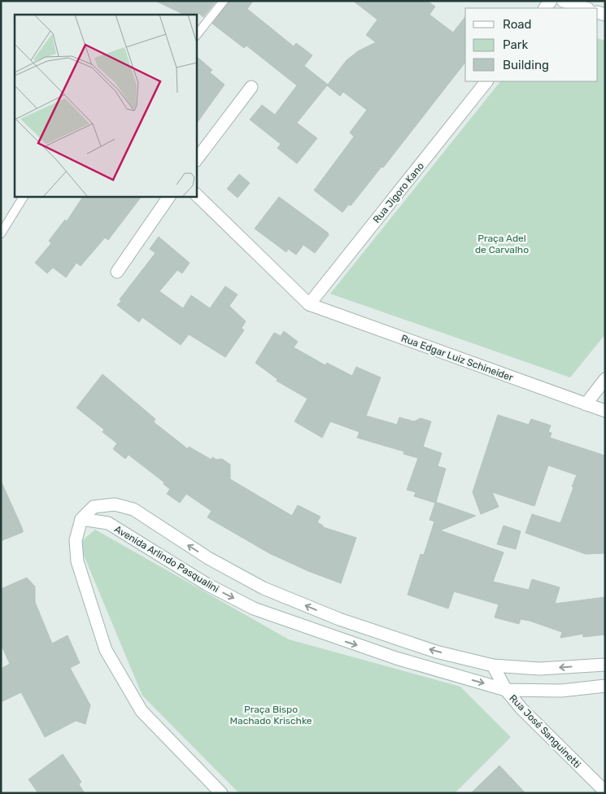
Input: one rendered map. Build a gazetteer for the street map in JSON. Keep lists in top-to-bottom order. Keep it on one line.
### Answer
{"streets":{"street":["Rua Jigoro Kano","Rua Edgar Luiz Schineider","Avenida Arlindo Pasqualini","Rua José Sanguinetti"]},"crossings":[["Rua Jigoro Kano","Rua Edgar Luiz Schineider"],["Avenida Arlindo Pasqualini","Rua José Sanguinetti"]],"parks":["Praça Adel de Carvalho","Praça Bispo Machado Krischke"],"legend":["Road","Park","Building"]}
